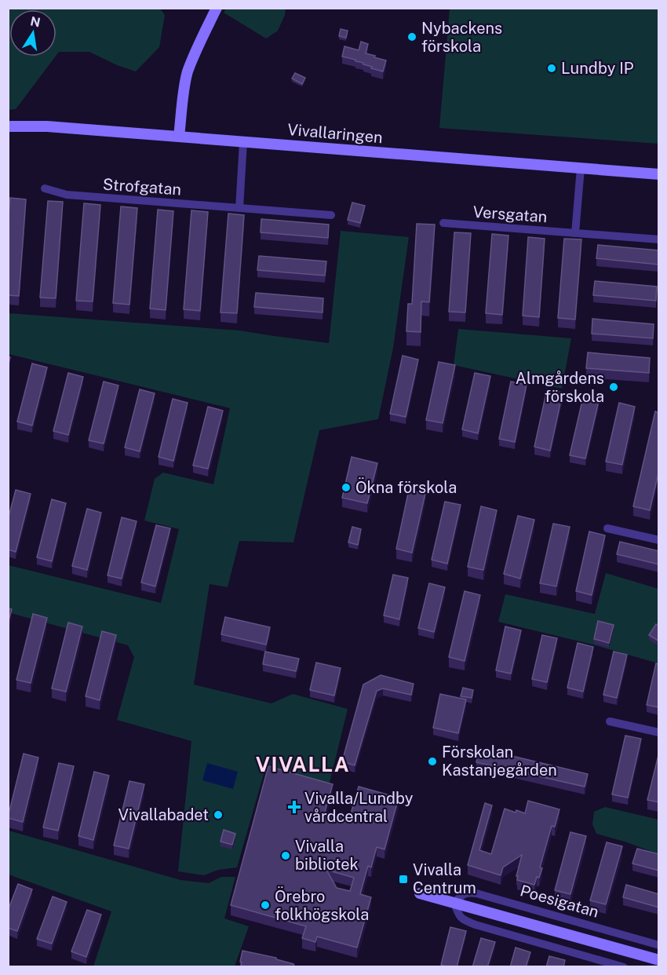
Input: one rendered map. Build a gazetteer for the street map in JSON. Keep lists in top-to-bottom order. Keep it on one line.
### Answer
{"streets":{"street":["Vivallaringen","Strofgatan","Versgatan","Poesigatan"]},"districts":["VIVALLA"],"places":{"other":["Nybackens förskola","Lundby IP","Almgårdens förskola","Ökna förskola","Förskolan Kastanjegården","Vivallabadet","Vivalla bibliotek","Örebro folkhögskola"],"health":["Vivalla/Lundby vårdcentral"],"transit":["Vivalla Centrum"]},"north":"top"}
